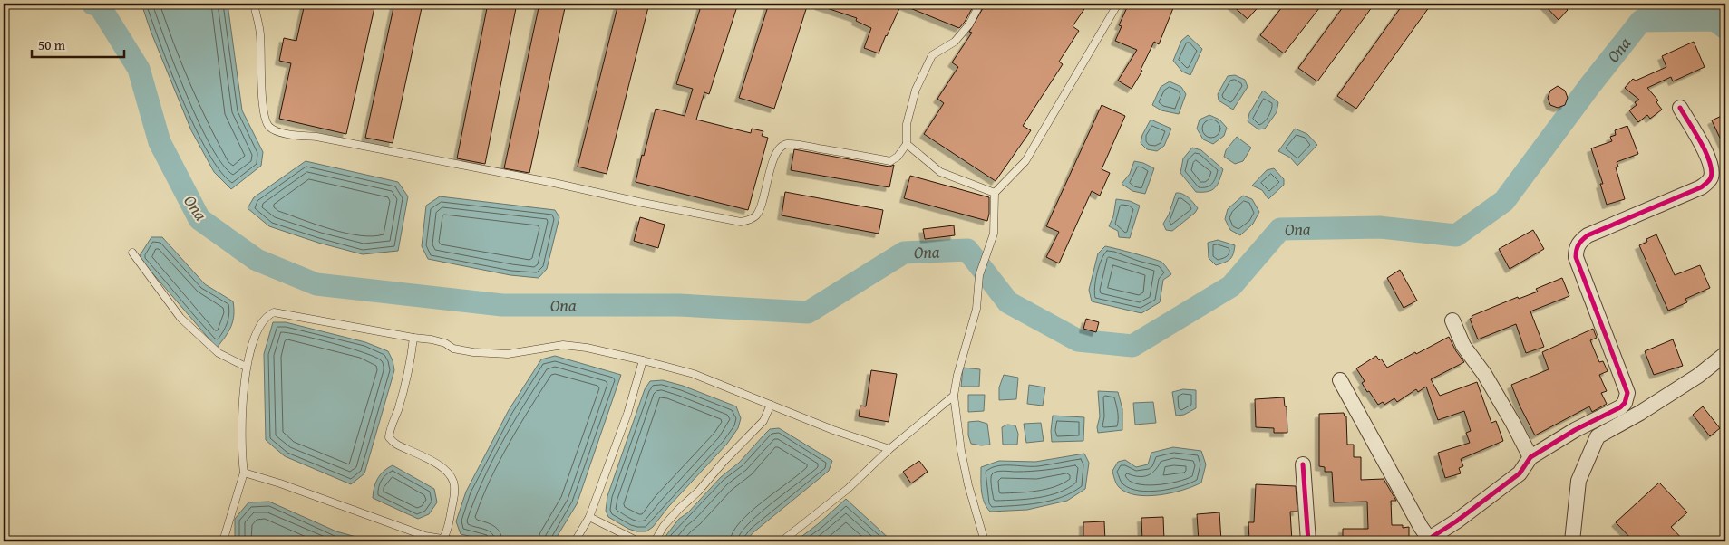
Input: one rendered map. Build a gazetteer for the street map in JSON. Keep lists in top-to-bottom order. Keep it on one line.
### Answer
{"water":["Ona"],"scale_bar":"50 m"}
